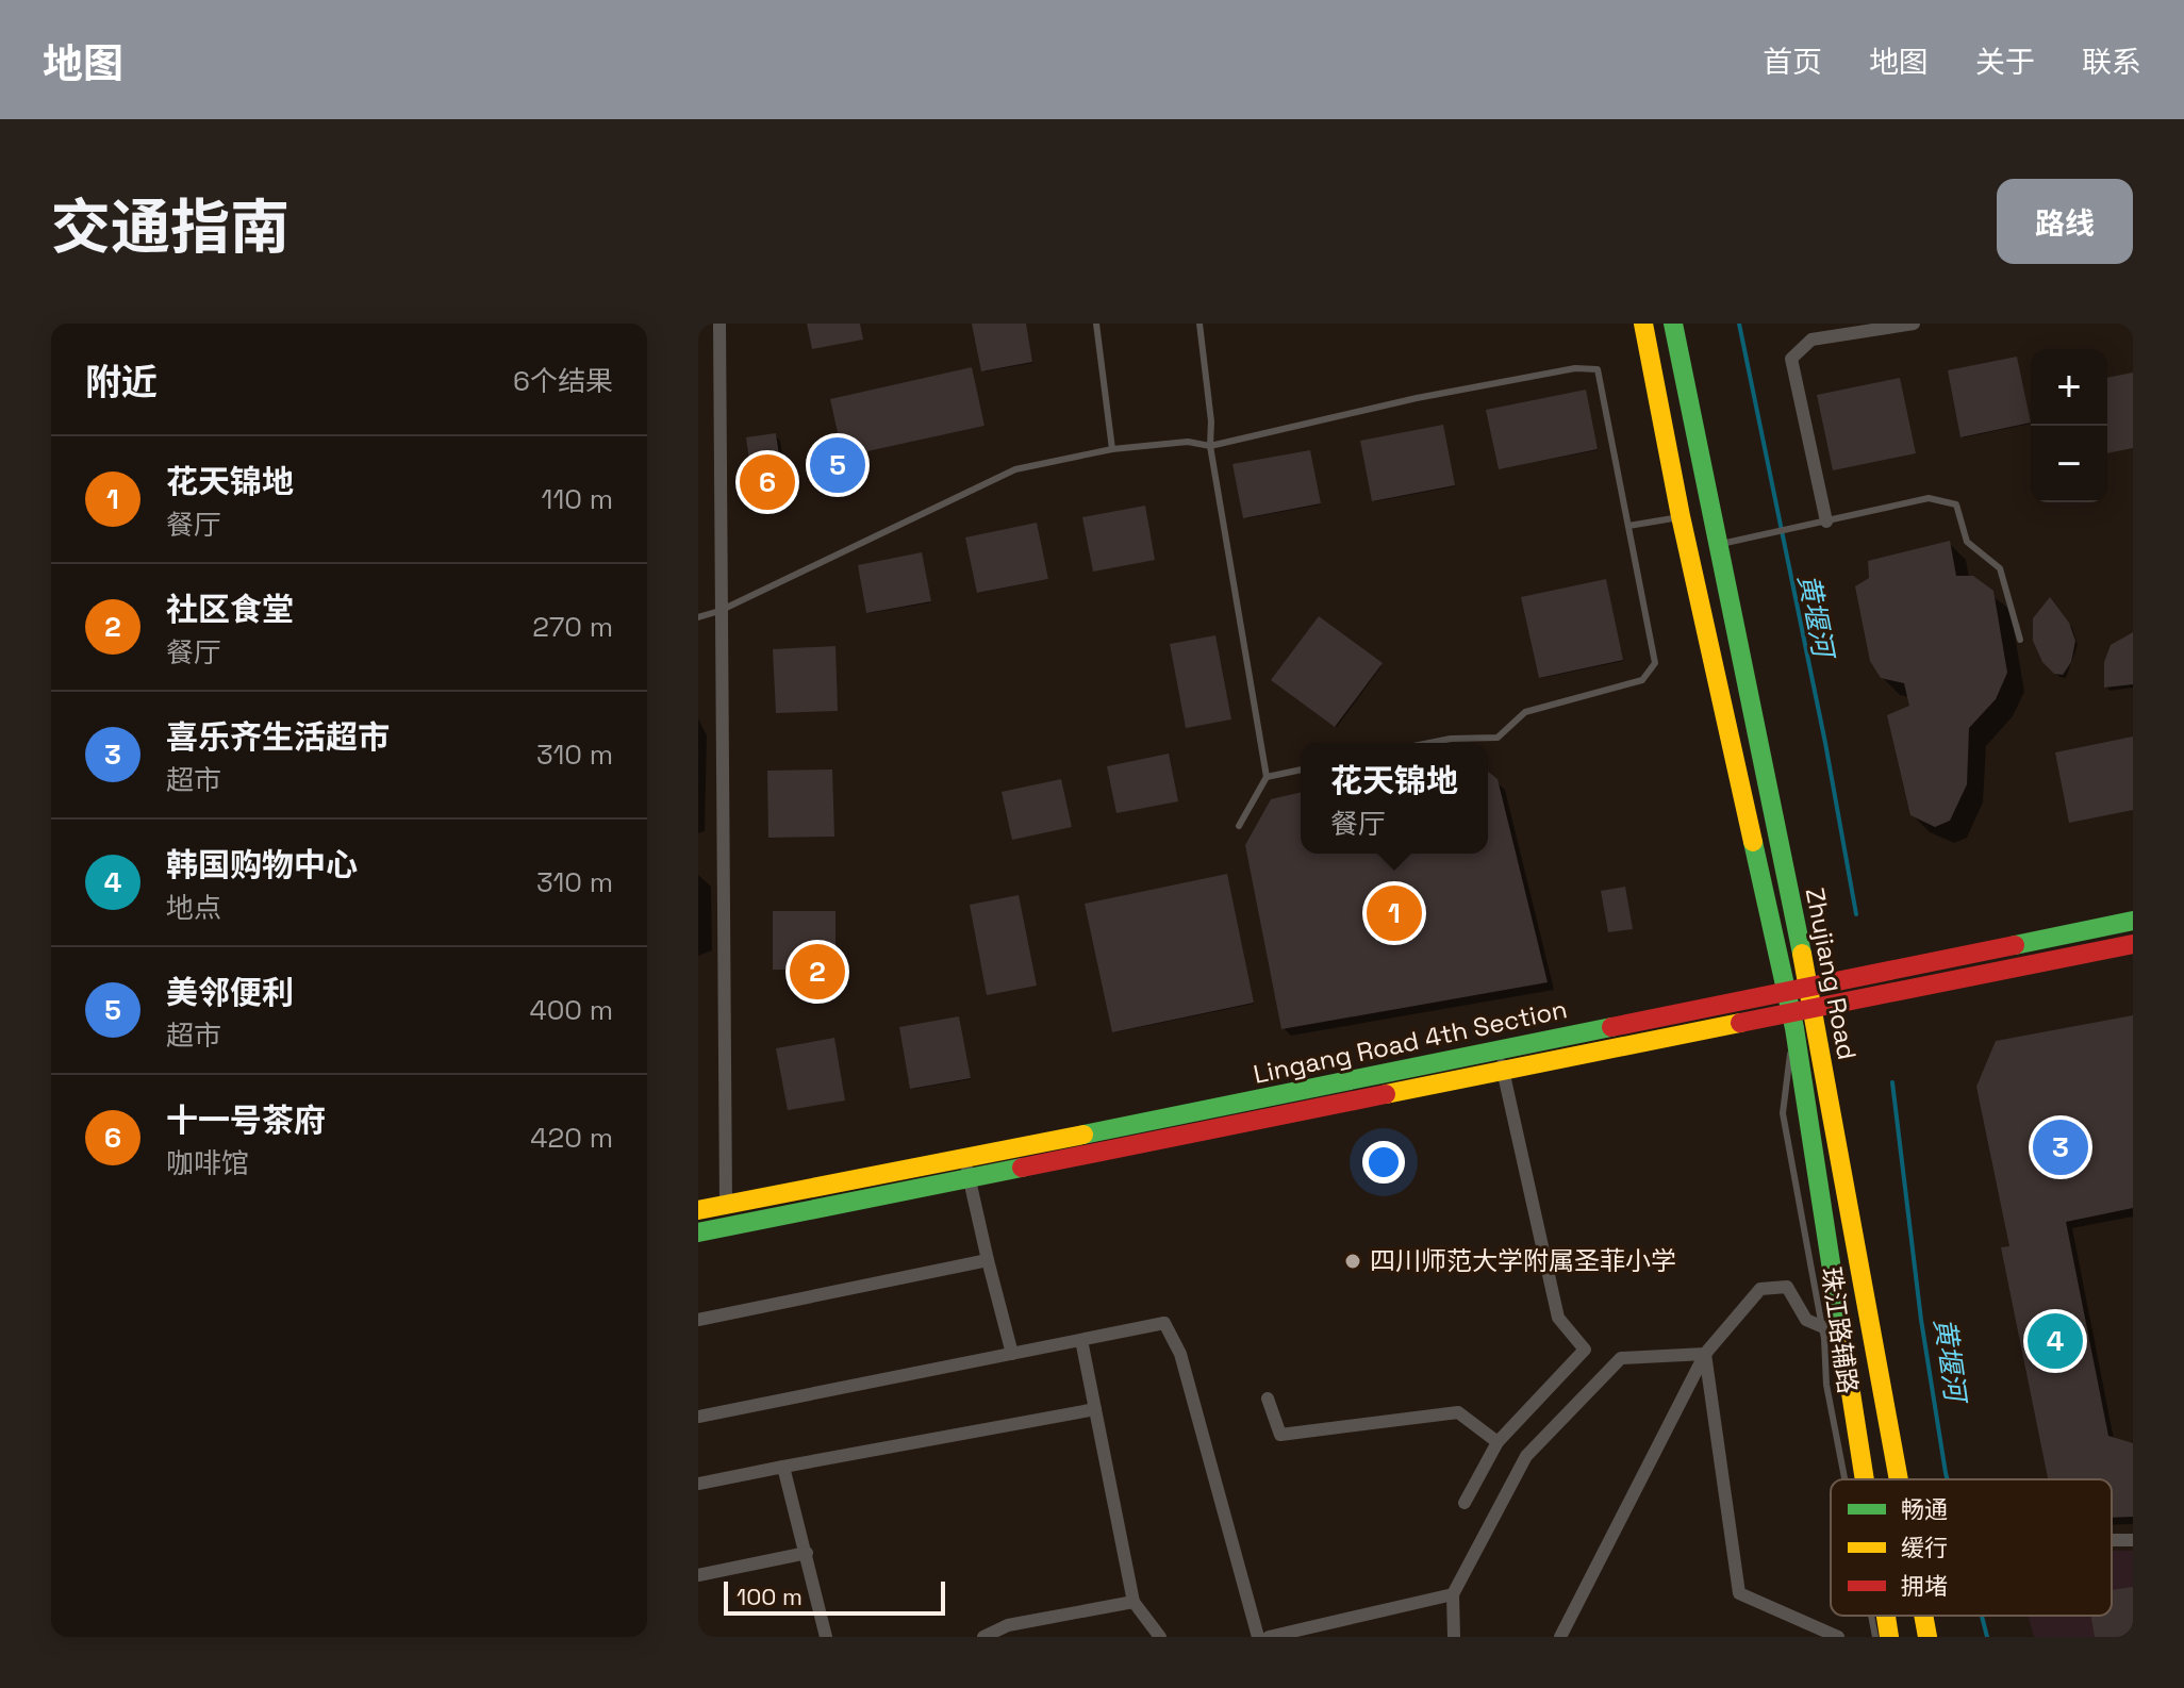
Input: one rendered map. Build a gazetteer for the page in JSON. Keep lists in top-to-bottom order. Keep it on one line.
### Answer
{"streets":{"main road":["Zhujiang Road","Lingang Road 4th Section"],"lane":["珠江路辅路"]},"crossings":[["Zhujiang Road","Lingang Road 4th Section"],["Zhujiang Road","珠江路辅路"],["Lingang Road 4th Section","珠江路辅路"]],"water":["黄堰河"],"places":["四川师范大学附属圣菲小学"],"legend":["畅通","缓行","拥堵"],"scale_bar":"100 m","page":{"header":"地图","nav":["首页","地图","关于","联系"],"title":"交通指南","buttons":"路线","heading":["附近","6个结果"],"map_buttons":["+","−"],"pins":["5","6","1","2","3","4"],"list":[{"mark":"1","name":"花天锦地","note":"餐厅","value":"110 m"},{"mark":"2","name":"社区食堂","note":"餐厅","value":"270 m"},{"mark":"3","name":"喜乐齐生活超市","note":"超市","value":"310 m"},{"mark":"4","name":"韩国购物中心","note":"地点","value":"310 m"},{"mark":"5","name":"美邻便利","note":"超市","value":"400 m"},{"mark":"6","name":"十一号茶府","note":"咖啡馆","value":"420 m"}],"popup":["花天锦地","餐厅"],"scale":"100 m"}}
